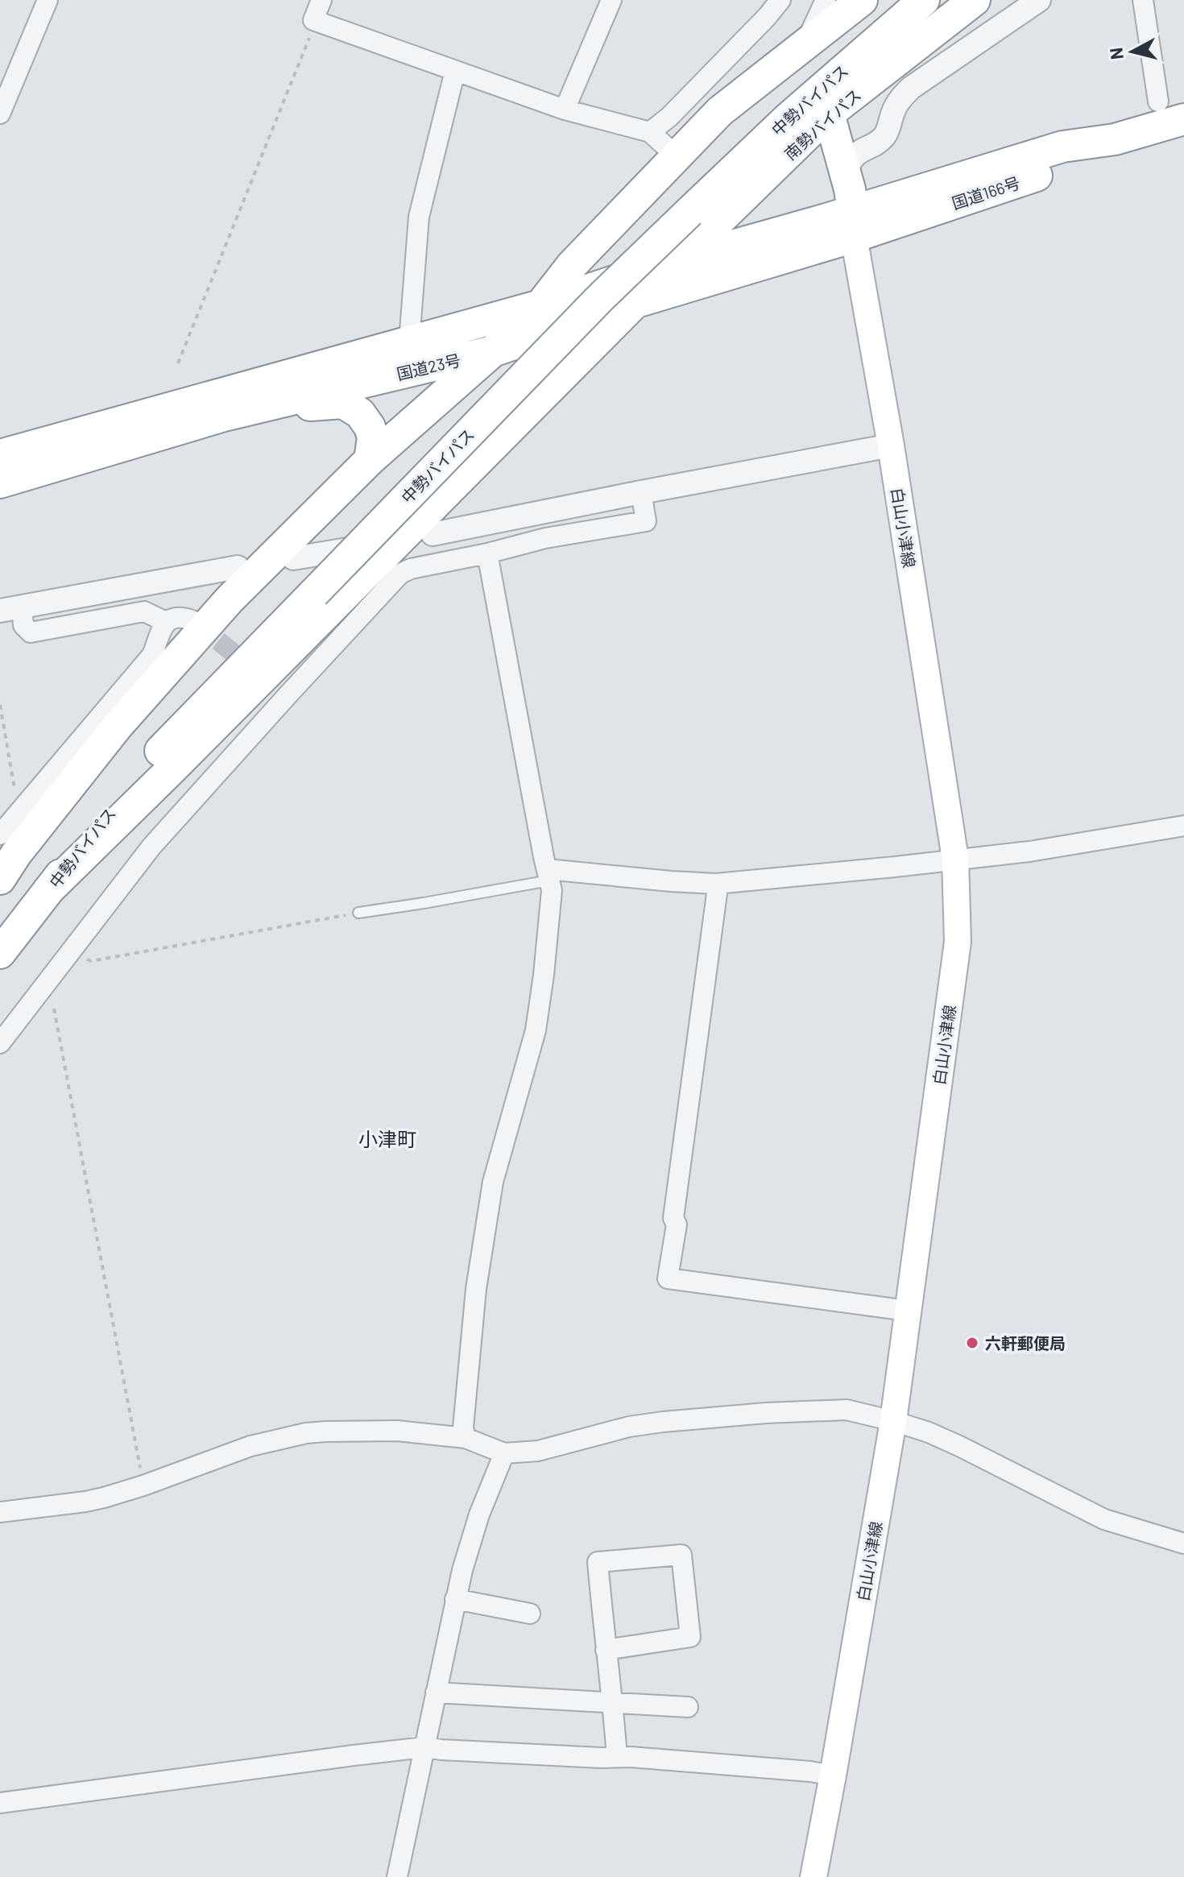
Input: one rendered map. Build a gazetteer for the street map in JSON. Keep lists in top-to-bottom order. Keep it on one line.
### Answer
{"streets":{"highway":["中勢バイパス","南勢バイパス","国道166号","国道23号"],"main road":["白山小津線"]},"crossings":[["中勢バイパス","南勢バイパス"],["南勢バイパス","国道23号"],["国道166号","国道23号"],["国道166号","白山小津線"],["国道23号","白山小津線"]],"districts":["小津町"],"places":["六軒郵便局"],"north":"left"}
